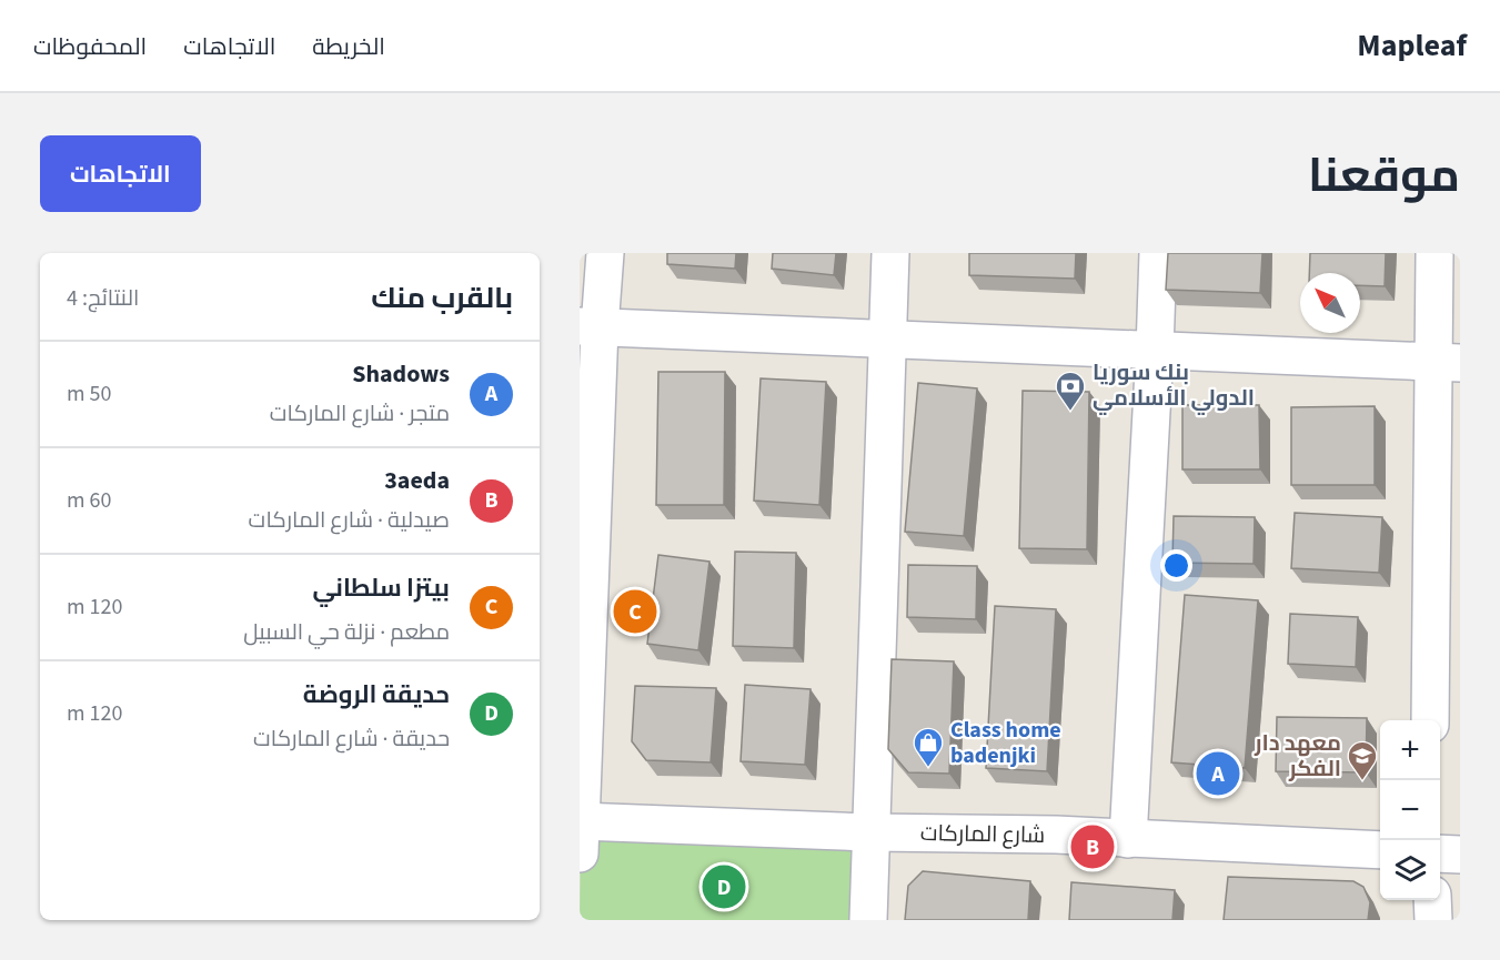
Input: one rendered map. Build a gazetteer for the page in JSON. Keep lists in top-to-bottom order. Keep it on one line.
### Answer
{"streets":{"street":["شارع الماركات"]},"places":{"bank":["بنك سوريا الدولي الأسلامي"],"shop":["Class home badenjki"],"school or university":["معهد دار الفكر"]},"north":"top left","page":{"header":"Mapleaf","nav":["الخريطة","الاتجاهات","المحفوظات"],"title":"موقعنا","buttons":"الاتجاهات","heading":["بالقرب منك","النتائج: 4"],"list":[{"mark":"A","name":"Shadows","note":"متجر · شارع الماركات","value":"50 m"},{"mark":"B","name":"3aeda","note":"صيدلية · شارع الماركات","value":"60 m"},{"mark":"C","name":"بيتزا سلطاني","note":"مطعم · نزلة حي السبيل","value":"120 m"},{"mark":"D","name":"حديقة الروضة","note":"حديقة · شارع الماركات","value":"120 m"}],"pins":["C","A","B","D"],"map_buttons":["+","−"]}}
